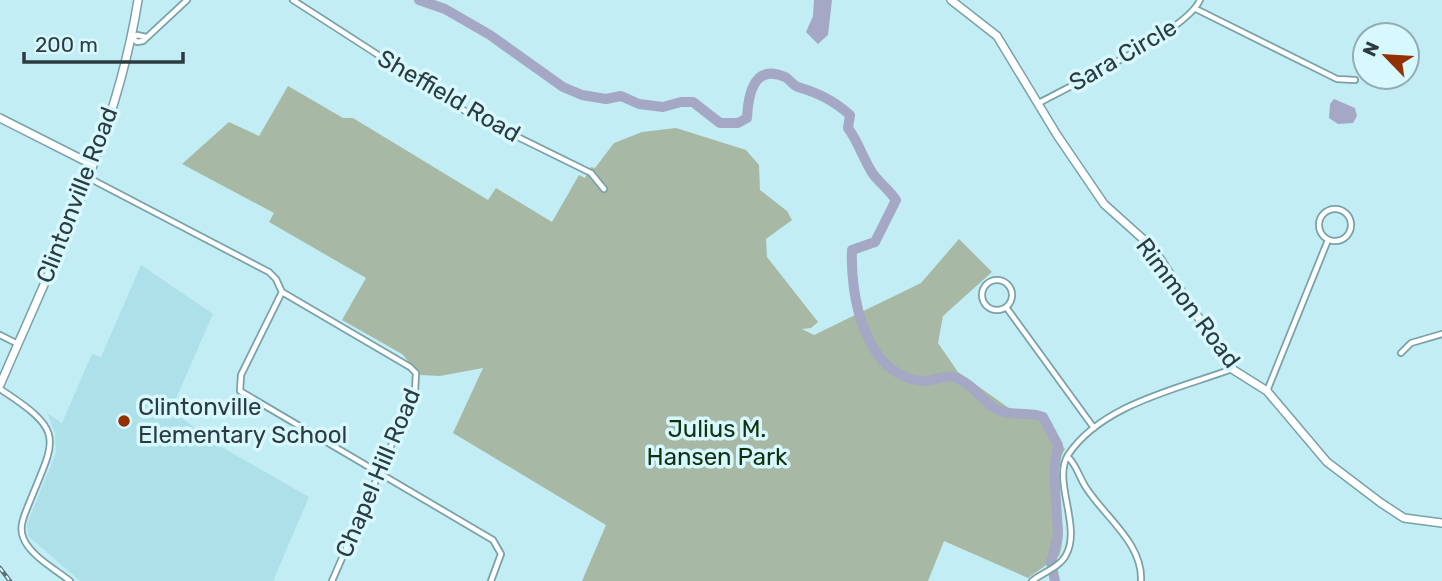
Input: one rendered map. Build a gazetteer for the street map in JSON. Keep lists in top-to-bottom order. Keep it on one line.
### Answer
{"streets":{"street":["Sara Circle","Sheffield Road","Clintonville Road","Rimmon Road","Chapel Hill Road"]},"crossings":[["Sara Circle","Rimmon Road"],["Clintonville Road","Chapel Hill Road"]],"parks":["Julius M. Hansen Park"],"places":["Clintonville Elementary School"],"scale_bar":"200 m","north":"top left"}
